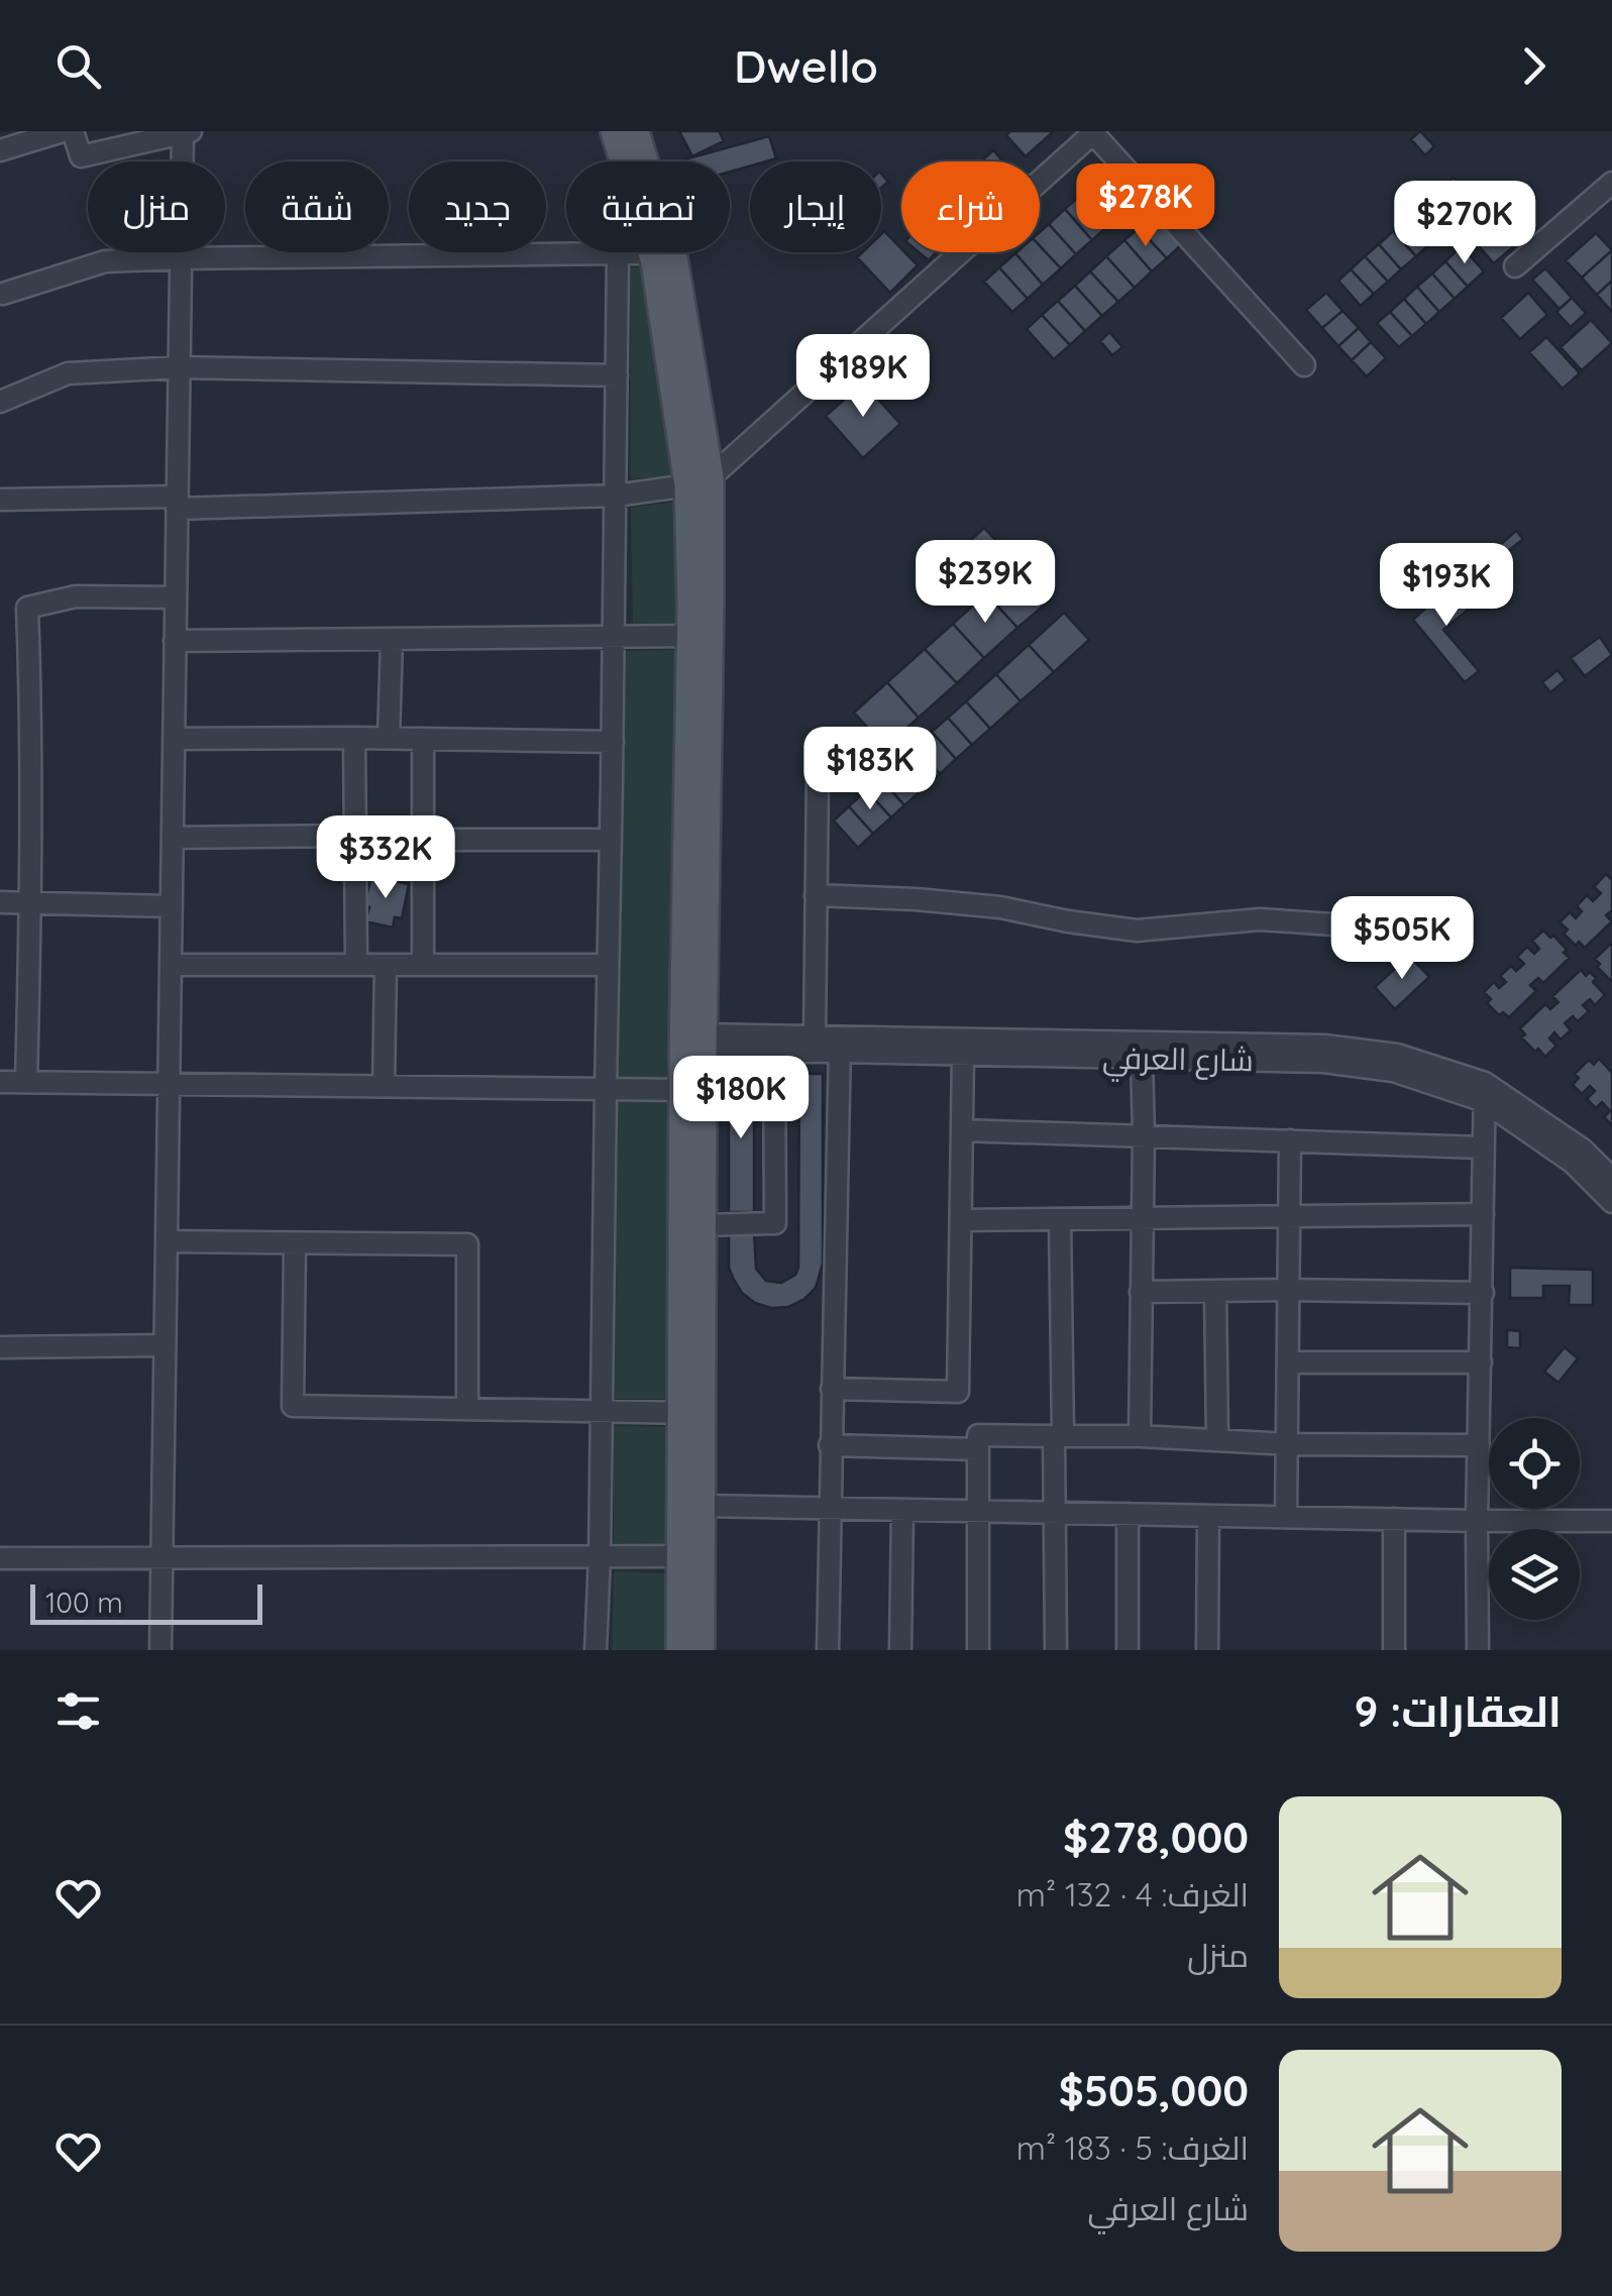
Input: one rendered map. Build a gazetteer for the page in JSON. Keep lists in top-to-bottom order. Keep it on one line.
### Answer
{"streets":{"street":["شارع العرفي"]},"scale_bar":"100 m","page":{"header":"Dwello","chip":["شراء","إيجار","تصفية","جديد","شقة","منزل"],"price":["$278K","$270K","$189K","$239K","$193K","$183K","$332K","$505K","$180K"],"scale":"100 m","heading":"العقارات: 9","list":[{"name":"$278,000","note":"الغرف: 4 · 132 m² · منزل"},{"name":"$505,000","note":"الغرف: 5 · 183 m² · شارع العرفي"}]}}
